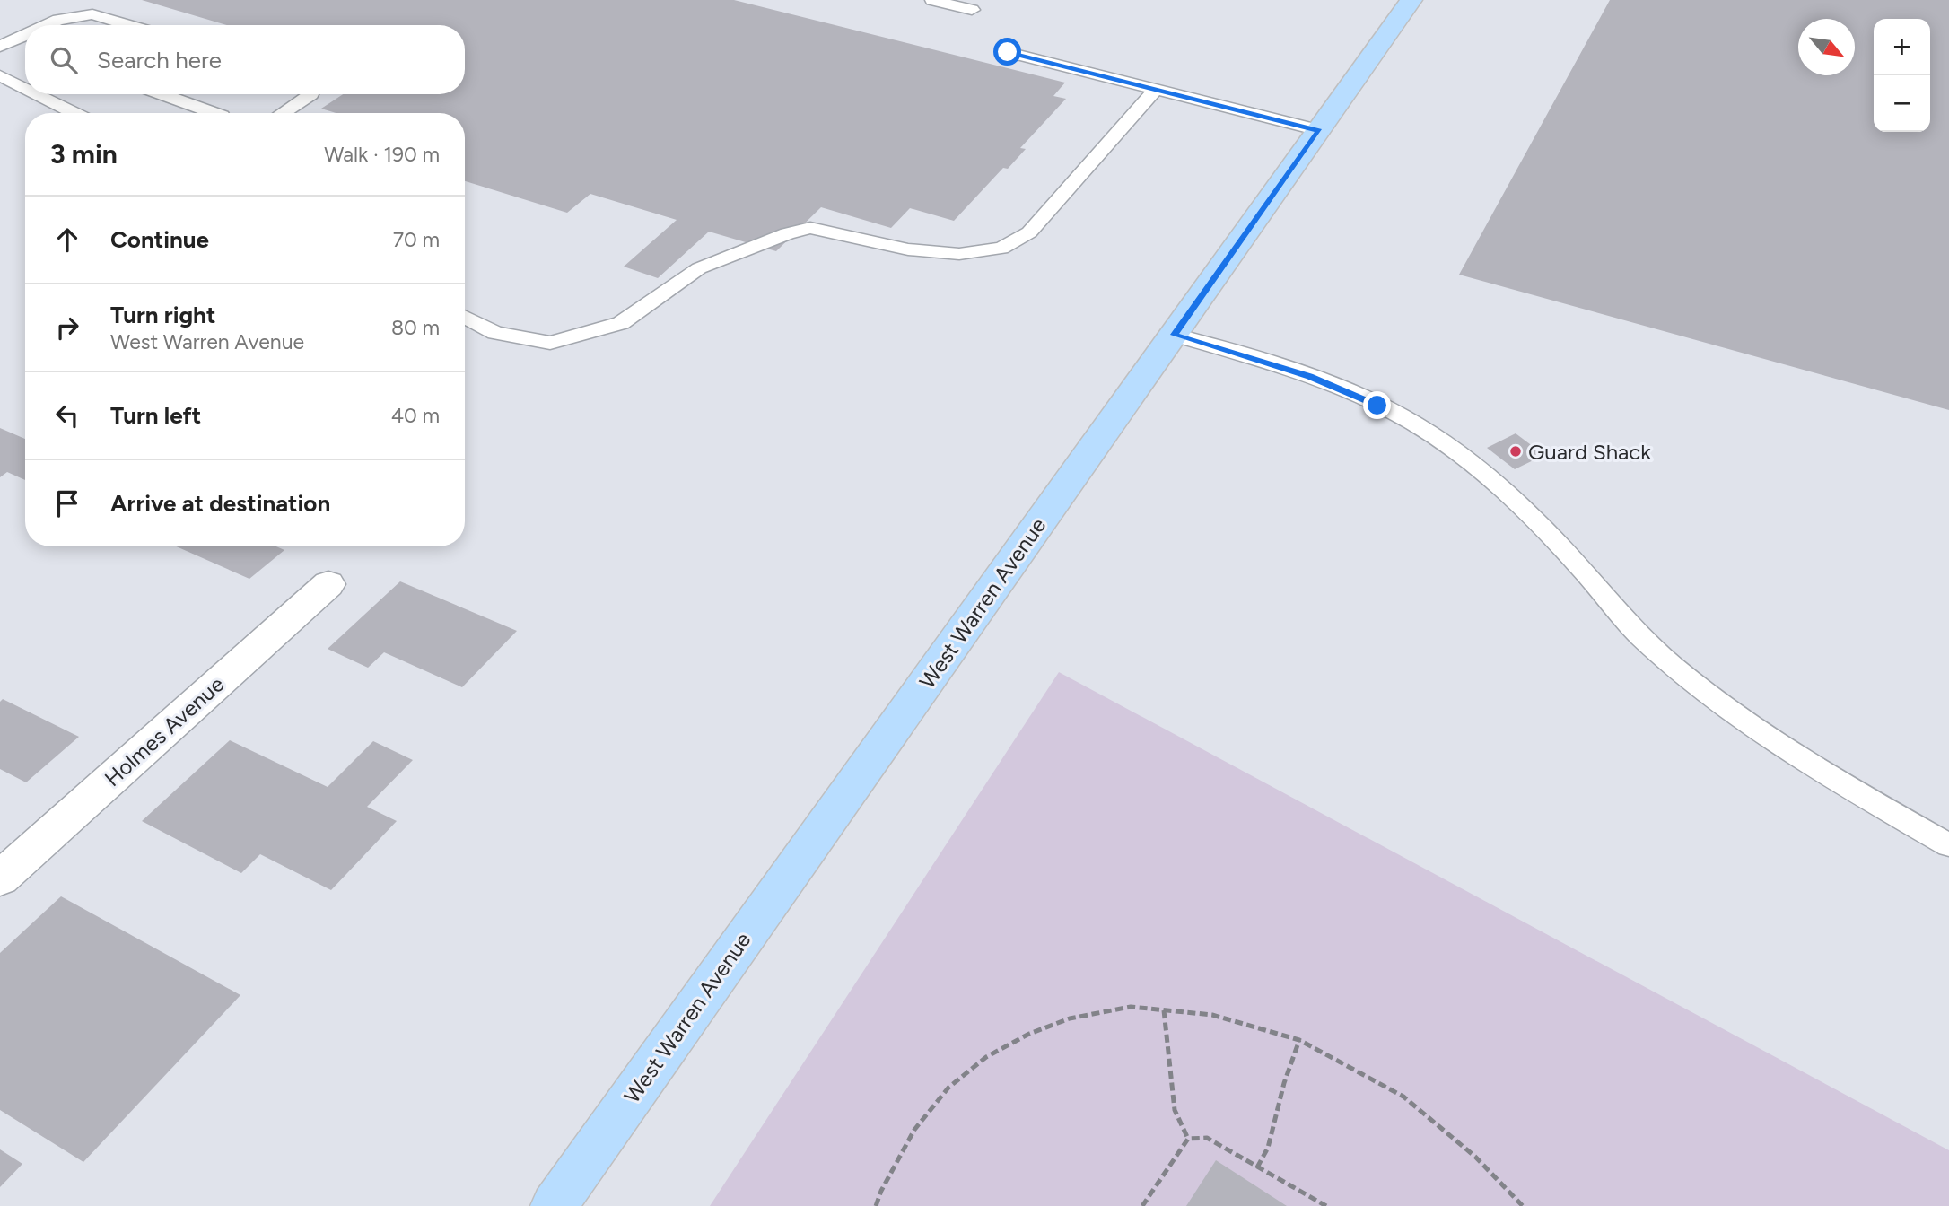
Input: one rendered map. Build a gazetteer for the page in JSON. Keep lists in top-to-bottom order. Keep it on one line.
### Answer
{"streets":{"main road":["West Warren Avenue"],"street":["Holmes Avenue"]},"places":["Guard Shack"],"north":"bottom right","page":{"map_buttons":["+","−"],"search":"Search here","heading":["3 min","Walk · 190 m"],"list":[["Continue","70 m"],["Turn right","West Warren Avenue","80 m"],["Turn left","40 m"],"Arrive at destination"]}}
